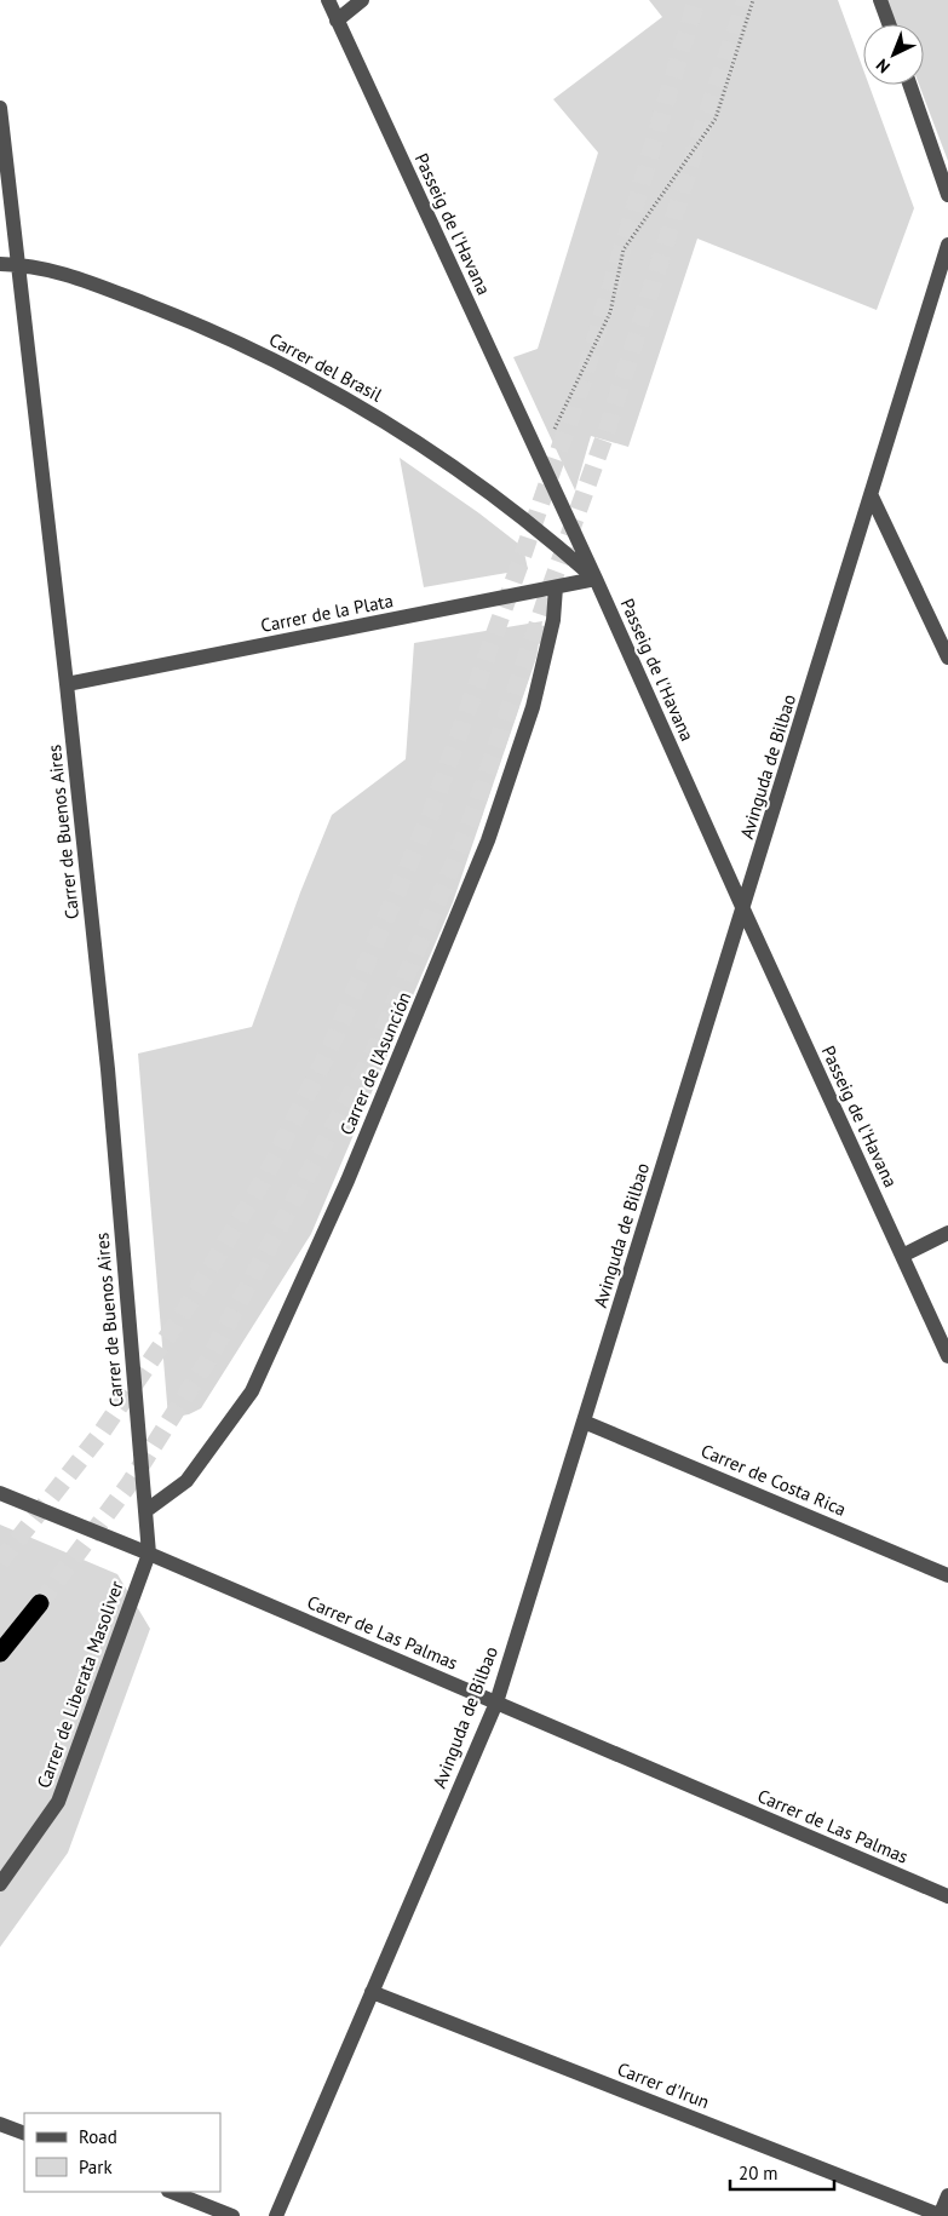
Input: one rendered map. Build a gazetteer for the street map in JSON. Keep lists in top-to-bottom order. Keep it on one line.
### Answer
{"streets":{"street":["Passeig de l'Havana","Carrer del Brasil","Carrer de la Plata","Avinguda de Bilbao","Carrer de Buenos Aires","Carrer de l'Asunción","Carrer de Costa Rica","Carrer de Las Palmas","Carrer de Liberata Masoliver","Carrer d'Irun"]},"crossings":[["Passeig de l'Havana","Carrer del Brasil"],["Passeig de l'Havana","Carrer de la Plata"],["Passeig de l'Havana","Avinguda de Bilbao"],["Carrer del Brasil","Carrer de la Plata"],["Carrer del Brasil","Carrer de Buenos Aires"],["Carrer de la Plata","Carrer de Buenos Aires"],["Carrer de la Plata","Carrer de l'Asunción"],["Avinguda de Bilbao","Carrer de Costa Rica"],["Avinguda de Bilbao","Carrer de Las Palmas"],["Avinguda de Bilbao","Carrer d'Irun"],["Carrer de Buenos Aires","Carrer de l'Asunción"],["Carrer de Buenos Aires","Carrer de Las Palmas"],["Carrer de Buenos Aires","Carrer de Liberata Masoliver"],["Carrer de Las Palmas","Carrer de Liberata Masoliver"]],"legend":["Road","Park"],"scale_bar":"20 m","north":"bottom left"}
